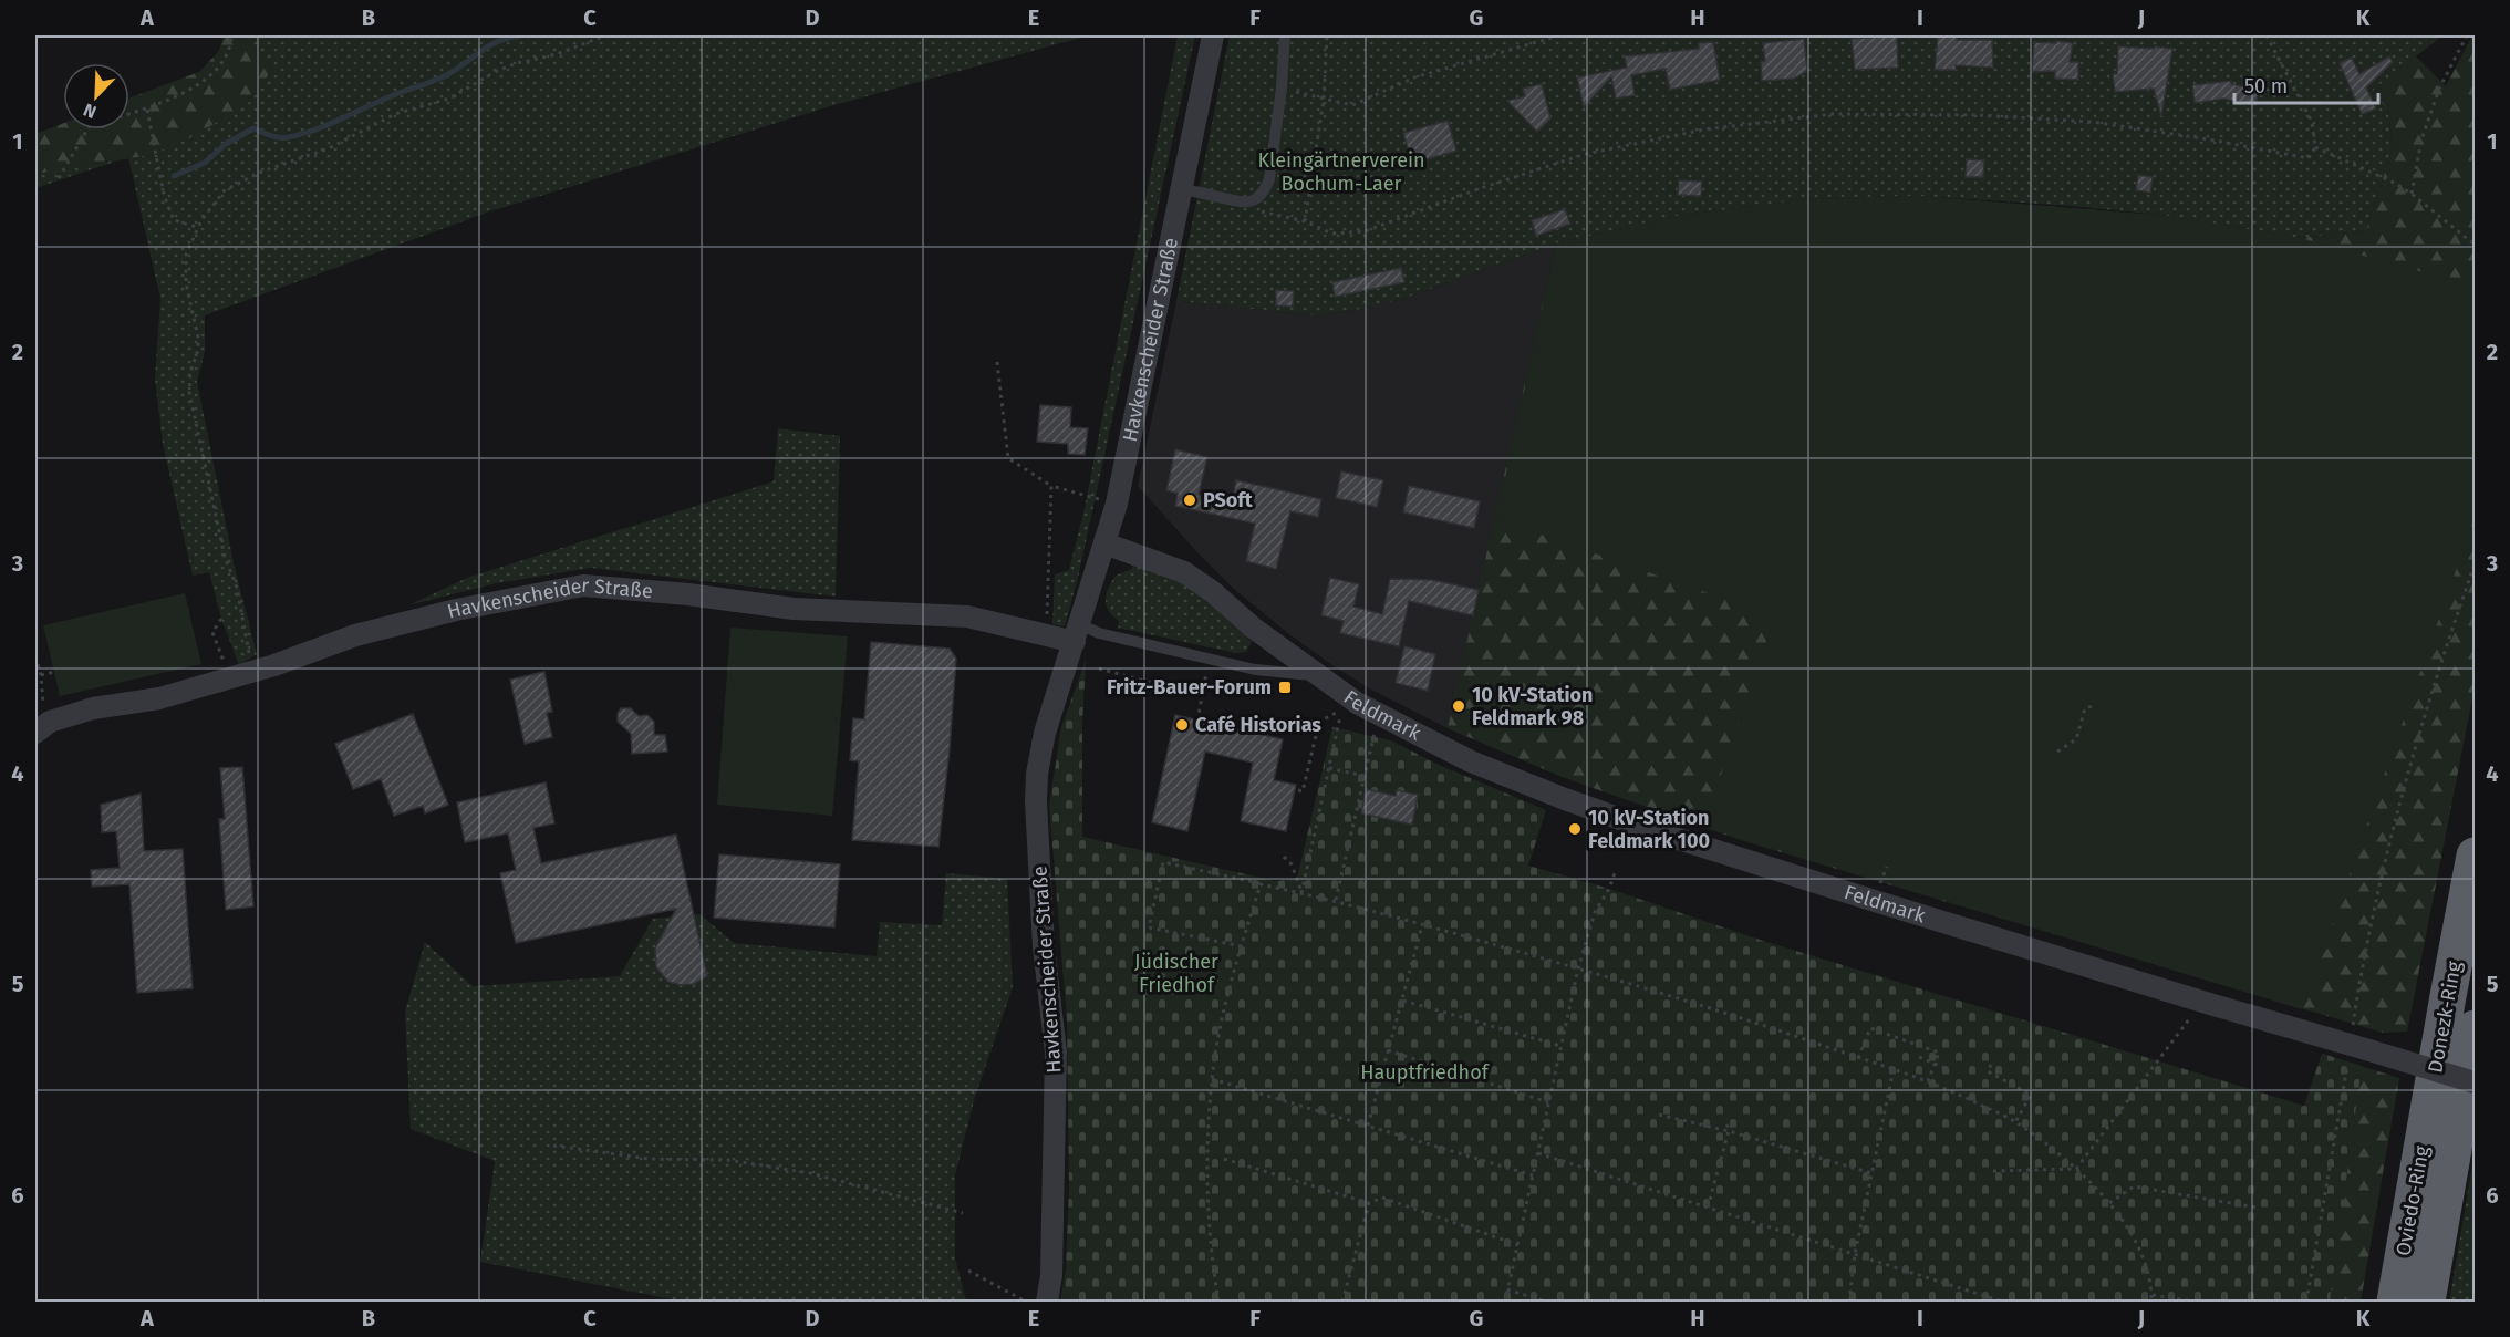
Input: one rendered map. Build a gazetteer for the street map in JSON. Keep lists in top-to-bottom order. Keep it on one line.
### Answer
{"streets":{"highway":["Donezk-Ring","Oviedo-Ring"],"street":["Havkenscheider Straße","Feldmark"]},"crossings":[["Havkenscheider Straße","Feldmark"],["Feldmark","Donezk-Ring"],["Feldmark","Oviedo-Ring"],["Donezk-Ring","Oviedo-Ring"]],"parks":["Kleingärtnerverein Bochum-Laer","Jüdischer Friedhof","Hauptfriedhof"],"places":{"other":["PSoft","10 kV-Station Feldmark 98","Café Historias","10 kV-Station Feldmark 100"],"transit":["Fritz-Bauer-Forum"]},"scale_bar":"50 m","north":"bottom left","grid":{"columns":["A","B","C","D","E","F","G","H","I","J","K"],"rows":["1","2","3","4","5","6"]}}
